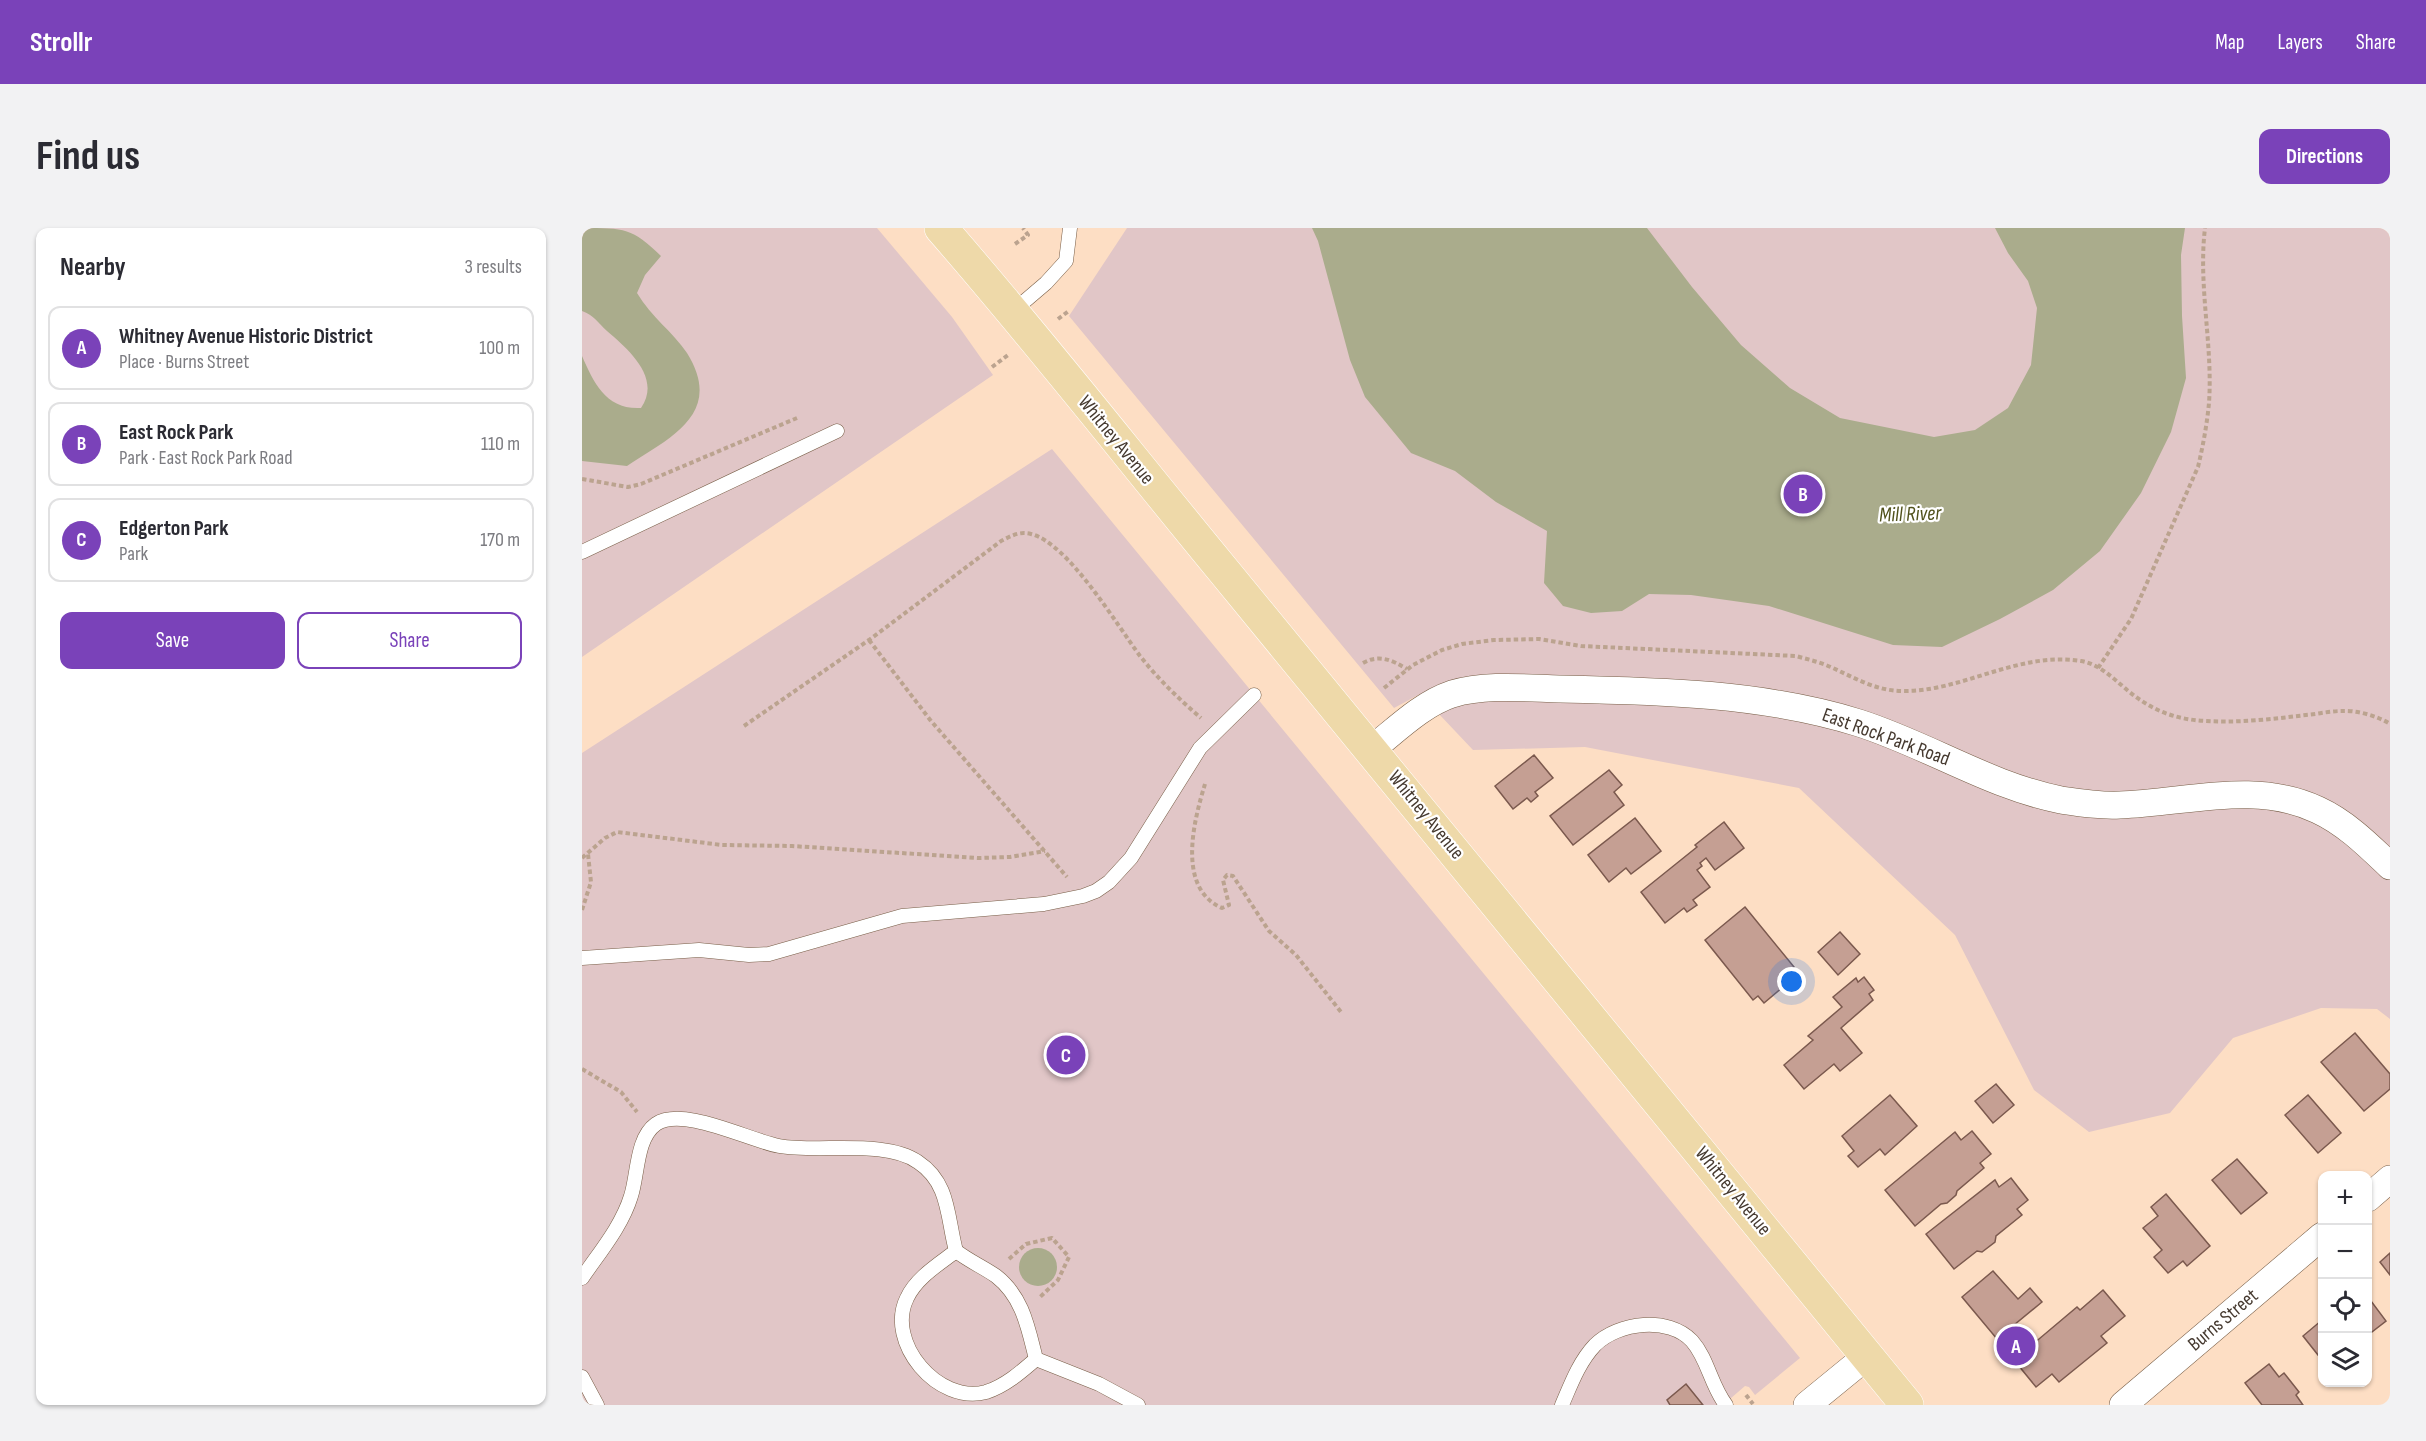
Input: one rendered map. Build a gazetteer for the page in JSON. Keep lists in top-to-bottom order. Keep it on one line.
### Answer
{"streets":{"main road":["Whitney Avenue"],"street":["East Rock Park Road","Burns Street"]},"crossings":[["Whitney Avenue","East Rock Park Road"]],"water":["Mill River"],"page":{"header":"Strollr","nav":["Map","Layers","Share"],"buttons":["Directions",["Save","Share"]],"title":"Find us","heading":["Nearby","3 results"],"list":[{"mark":"A","name":"Whitney Avenue Historic District","note":"Place · Burns Street","value":"100 m"},{"mark":"B","name":"East Rock Park","note":"Park · East Rock Park Road","value":"110 m"},{"mark":"C","name":"Edgerton Park","note":"Park","value":"170 m"}],"pins":["B","C","A"],"map_buttons":["+","−"]}}
